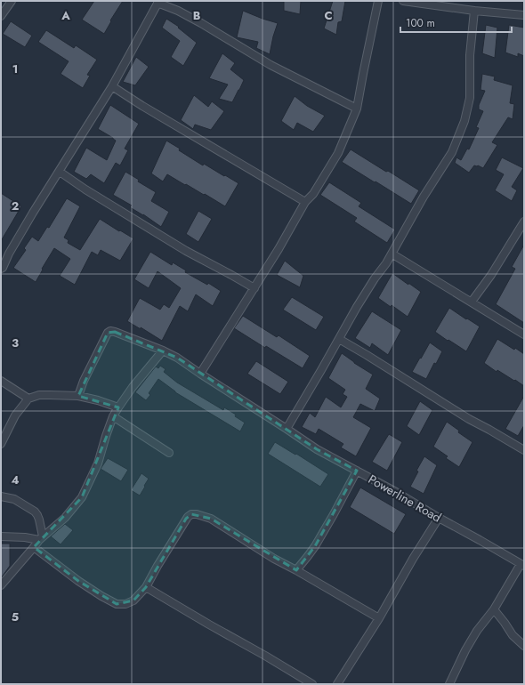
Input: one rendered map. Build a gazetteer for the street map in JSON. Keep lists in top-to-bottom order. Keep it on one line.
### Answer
{"streets":{"street":["Powerline Road"]},"scale_bar":"100 m","grid":{"columns":["A","B","C"],"rows":["1","2","3","4","5"]}}
